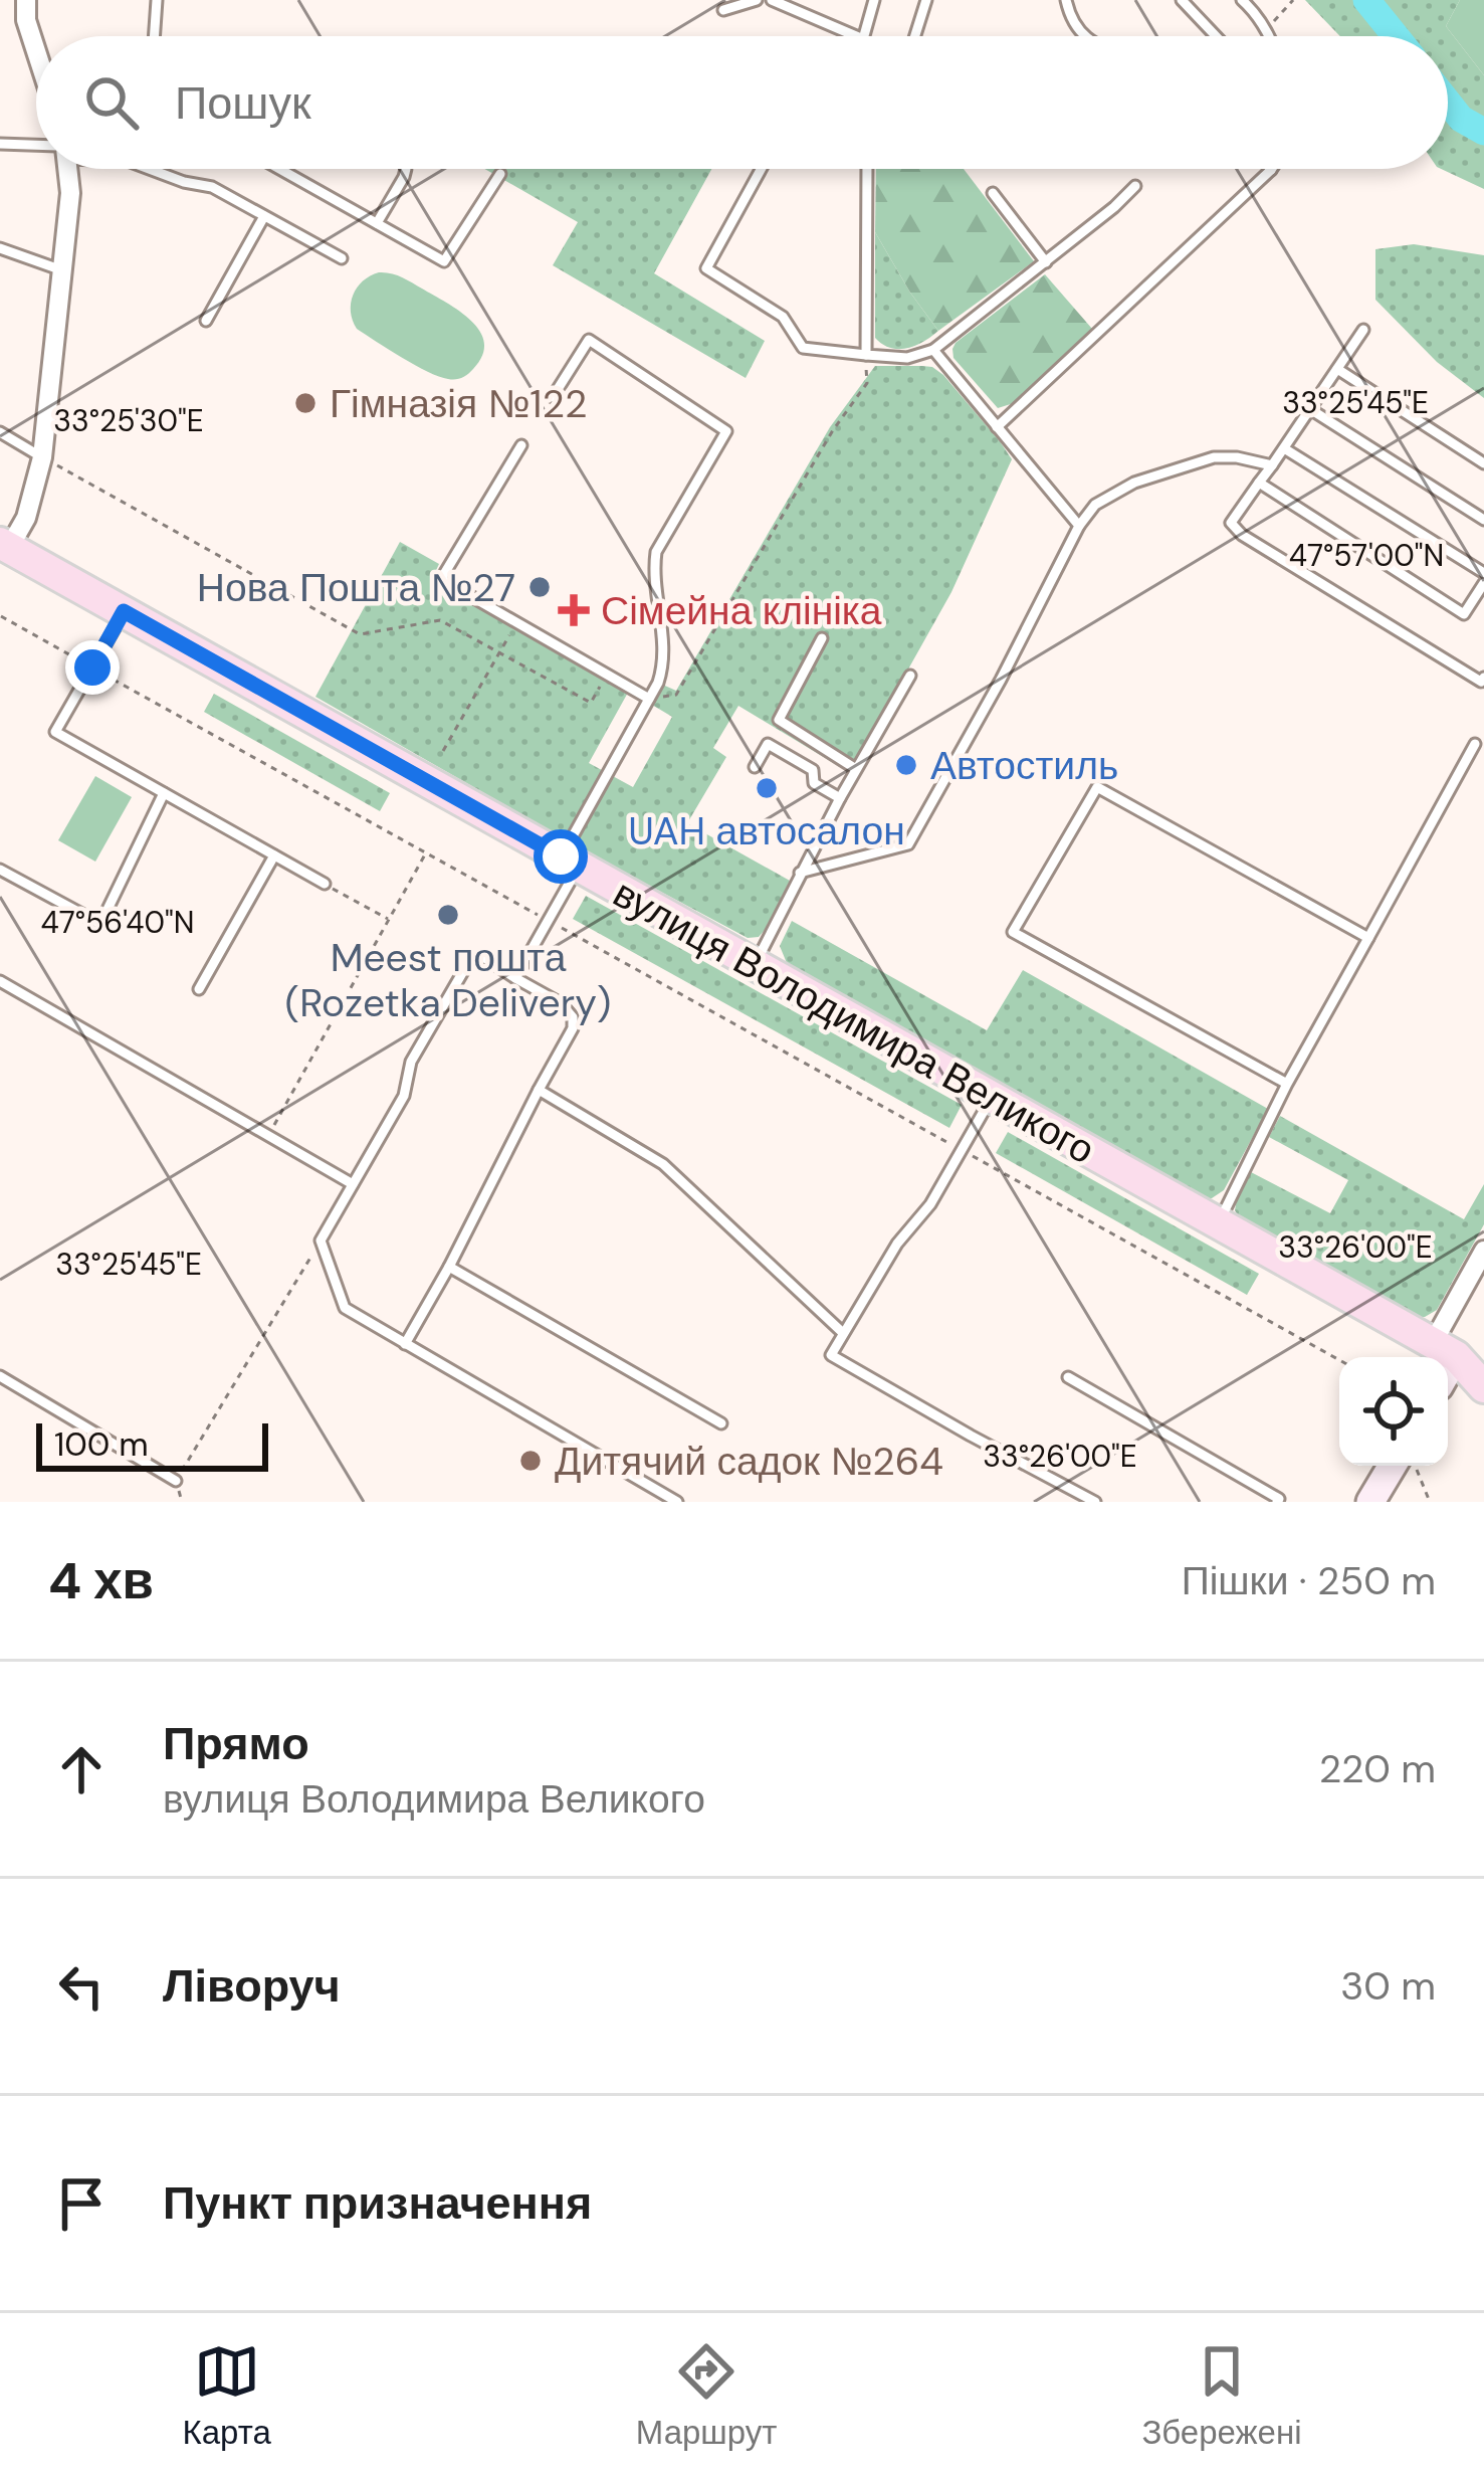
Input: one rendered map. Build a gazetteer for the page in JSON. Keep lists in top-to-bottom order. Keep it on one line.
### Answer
{"streets":{"main road":["вулиця Володимира Великого"]},"places":{"other":["Гімназія №122","Нова Пошта №27","Автостиль","UAH автосалон","Meest пошта (Rozetka Delivery)","Дитячий садок №264"],"health":["Сімейна клініка"]},"scale_bar":"100 m","page":{"search":"Пошук","scale":"100 m","heading":["4 хв","Пішки · 250 m"],"list":[["Прямо","вулиця Володимира Великого","220 m"],["Ліворуч","30 m"],"Пункт призначення"],"nav":["Карта","Маршрут","Збережені"]},"coordinates":["33°25'45\"E","33°25'30\"E","47°57'00\"N","47°56'40\"N","33°26'00\"E"]}
